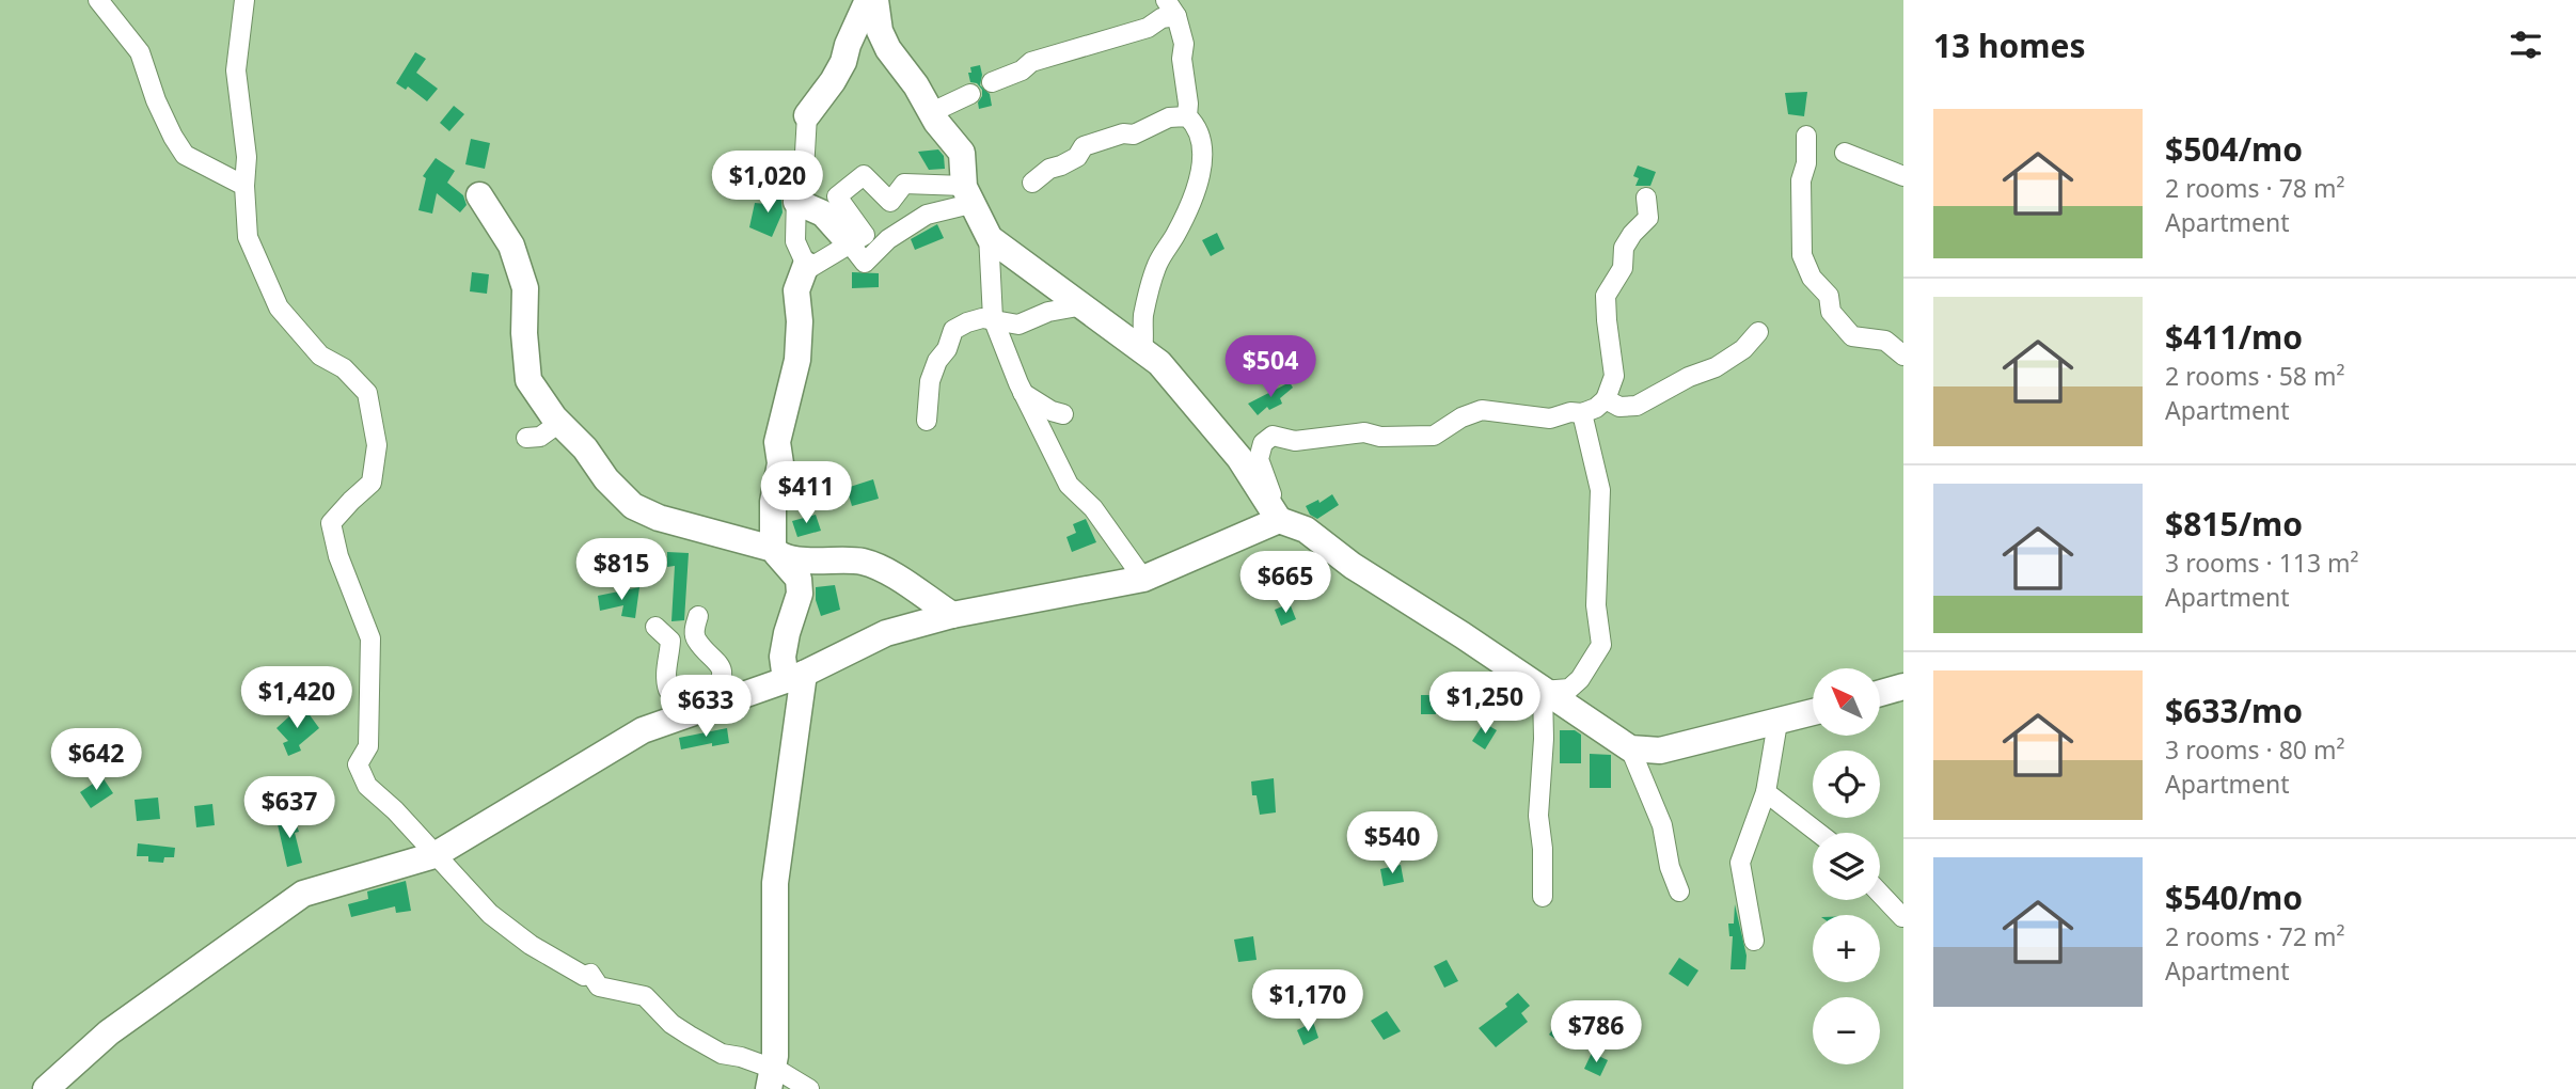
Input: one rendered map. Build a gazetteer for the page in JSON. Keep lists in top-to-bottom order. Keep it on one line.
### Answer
{"north":"top left","page":{"heading":"13 homes","list":[{"name":"$504/mo","note":"2 rooms · 78 m² · Apartment"},{"name":"$411/mo","note":"2 rooms · 58 m² · Apartment"},{"name":"$815/mo","note":"3 rooms · 113 m² · Apartment"},{"name":"$633/mo","note":"3 rooms · 80 m² · Apartment"},{"name":"$540/mo","note":"2 rooms · 72 m² · Apartment"}],"price":["$1,020","$504","$411","$815","$665","$1,420","$1,250","$633","$642","$637","$540","$1,170","$786"],"map_buttons":["+","−"]}}
